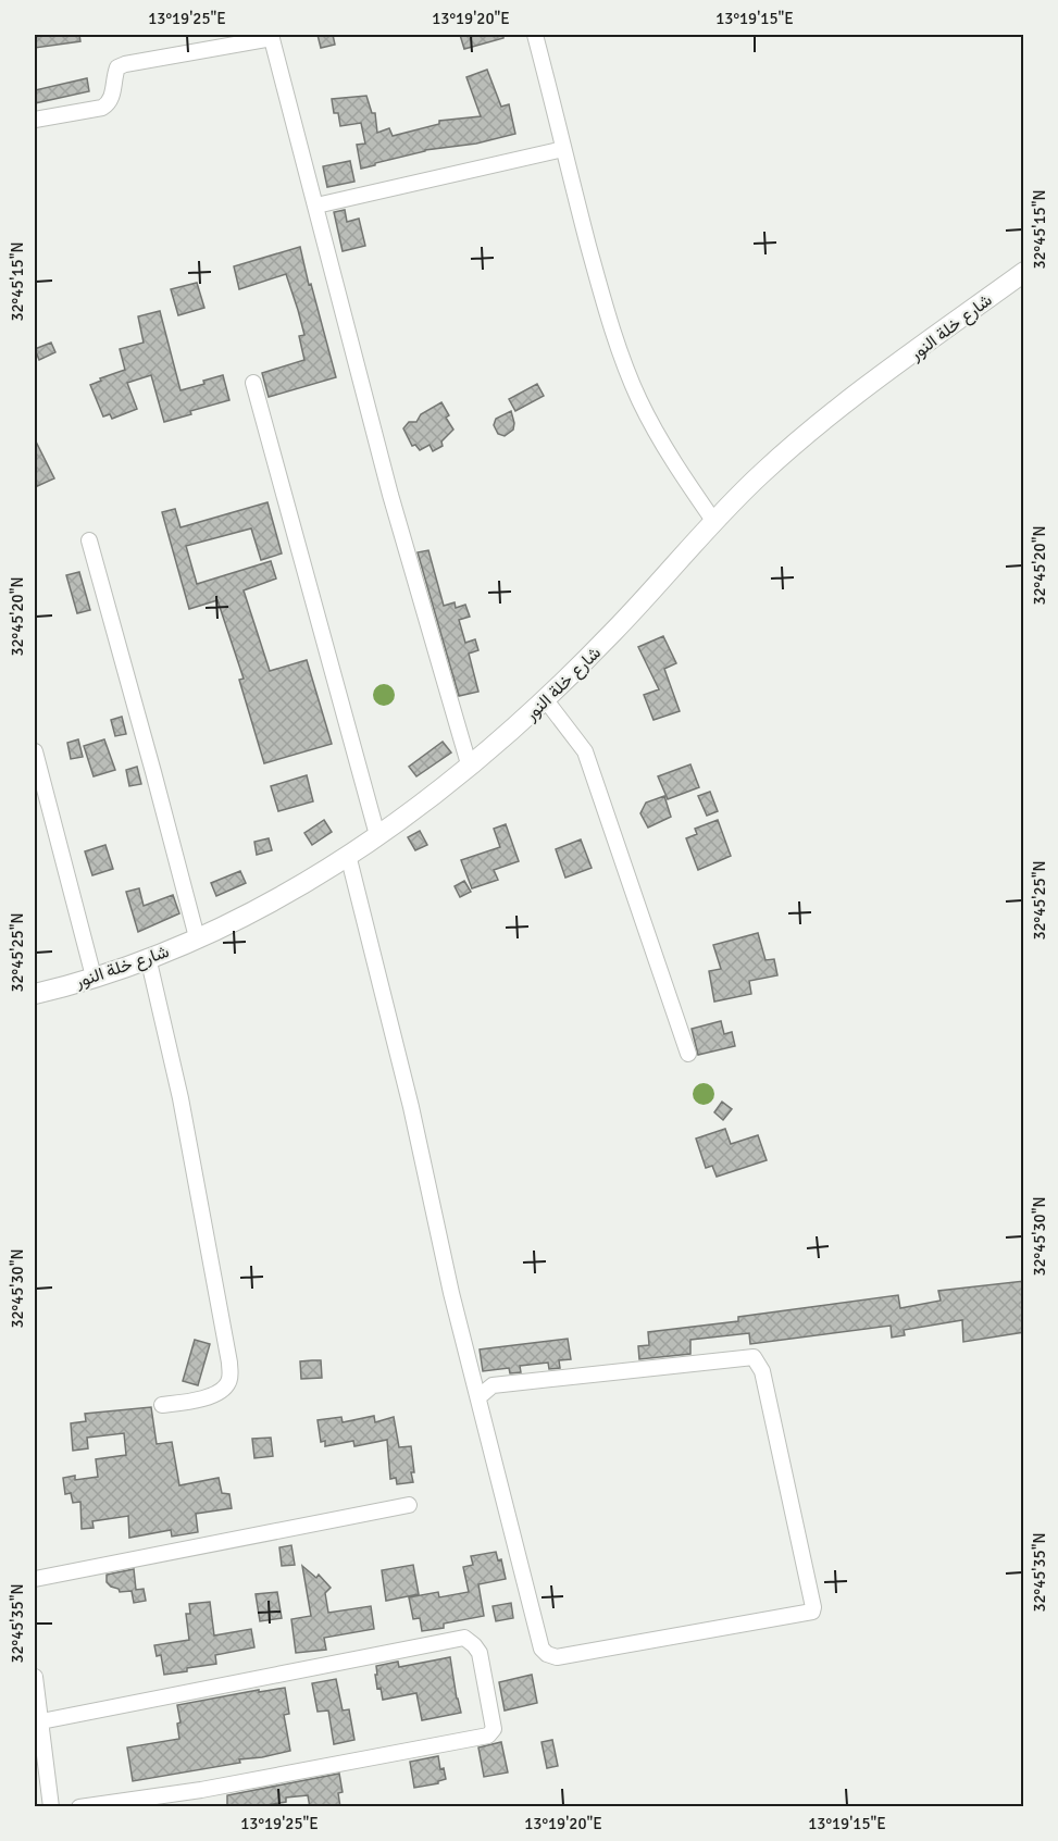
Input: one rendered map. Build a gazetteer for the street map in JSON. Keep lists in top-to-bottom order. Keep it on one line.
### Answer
{"streets":{"street":["شارع خلة النور"]},"coordinates":["13°19'25\"E","13°19'20\"E","13°19'15\"E","32°45'15\"N","32°45'20\"N","32°45'25\"N","32°45'30\"N","32°45'35\"N"]}
